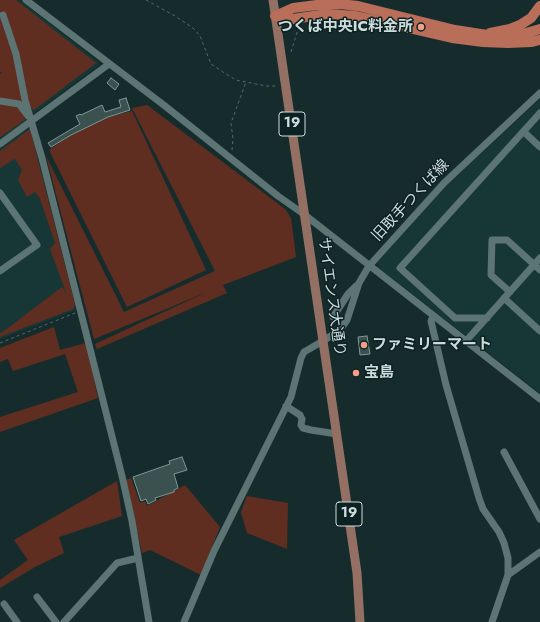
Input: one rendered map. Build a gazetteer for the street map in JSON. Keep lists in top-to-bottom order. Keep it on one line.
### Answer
{"streets":{"main road":["19","サイエンス大通り"],"street":["旧取手つくば線"]},"crossings":[["旧取手つくば線","サイエンス大通り"]],"places":["つくば中央IC料金所","ファミリーマート","宝島"]}
